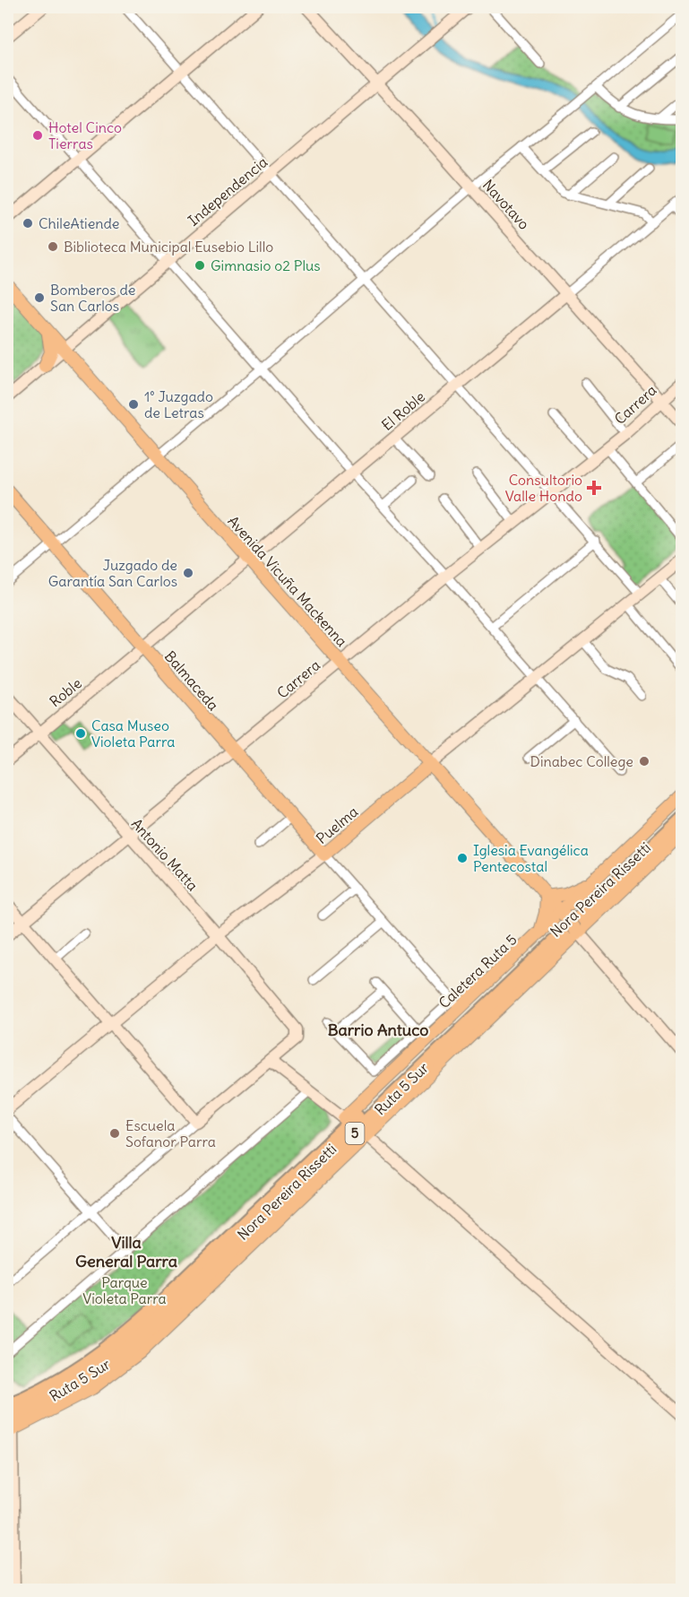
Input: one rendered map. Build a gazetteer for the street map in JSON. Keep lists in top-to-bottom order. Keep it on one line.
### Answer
{"streets":{"highway":["Ruta 5 Sur","5"],"main road":["Avenida Vicuña Mackenna","Balmaceda","Puelma","Nora Pereira Rissetti","Caletera Ruta 5"],"street":["Independencia","Navotavo","Carrera","El Roble","Roble","Antonio Matta"]},"crossings":[["Independencia","Navotavo"],["Independencia","Avenida Vicuña Mackenna"],["Navotavo","Carrera"],["Navotavo","El Roble"],["Carrera","Avenida Vicuña Mackenna"],["Carrera","Balmaceda"],["Carrera","Antonio Matta"],["El Roble","Avenida Vicuña Mackenna"],["El Roble","Balmaceda"],["El Roble","Roble"],["Avenida Vicuña Mackenna","Puelma"],["Avenida Vicuña Mackenna","Nora Pereira Rissetti"],["Avenida Vicuña Mackenna","Caletera Ruta 5"],["Balmaceda","Roble"],["Balmaceda","Puelma"],["Balmaceda","Caletera Ruta 5"],["Roble","Antonio Matta"],["Puelma","Antonio Matta"],["Nora Pereira Rissetti","Ruta 5 Sur"]],"districts":["Barrio Antuco","Villa General Parra"],"parks":["Parque Violeta Parra"],"places":{"other":["Hotel Cinco Tierras","ChileAtiende","Biblioteca Municipal Eusebio Lillo","Gimnasio o2 Plus","Bomberos de San Carlos","1° Juzgado de Letras","Juzgado de Garantía San Carlos","Casa Museo Violeta Parra","Dinabec College","Iglesia Evangélica Pentecostal","Escuela Sofanor Parra"],"health":["Consultorio Valle Hondo"]}}
